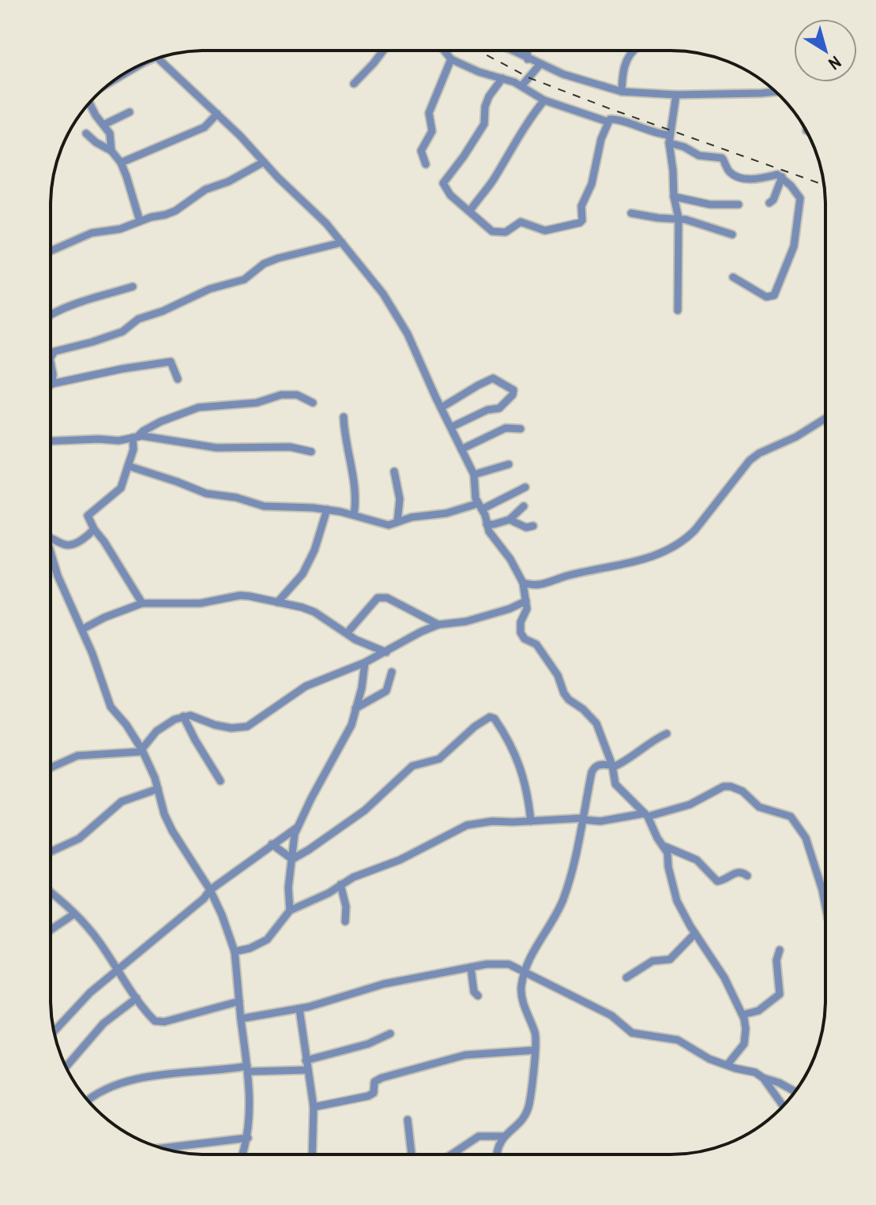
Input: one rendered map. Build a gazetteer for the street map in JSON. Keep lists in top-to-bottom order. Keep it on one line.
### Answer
{"north":"bottom right"}
